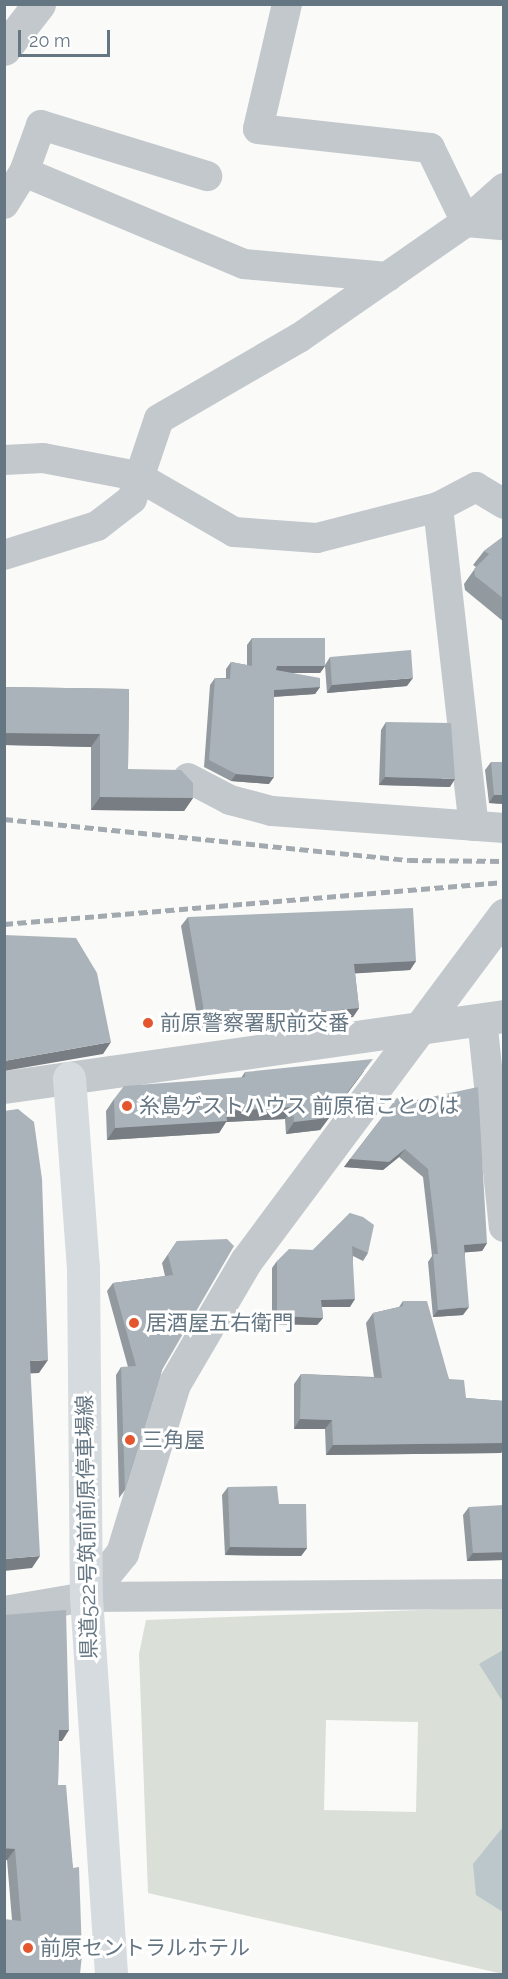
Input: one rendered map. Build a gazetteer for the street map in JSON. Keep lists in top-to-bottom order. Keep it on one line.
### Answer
{"streets":{"main road":["県道522号筑前前原停車場線"]},"places":["前原警察署駅前交番","糸島ゲストハウス 前原宿ことのは","居酒屋五右衛門","三角屋","前原セントラルホテル"],"scale_bar":"20 m"}
